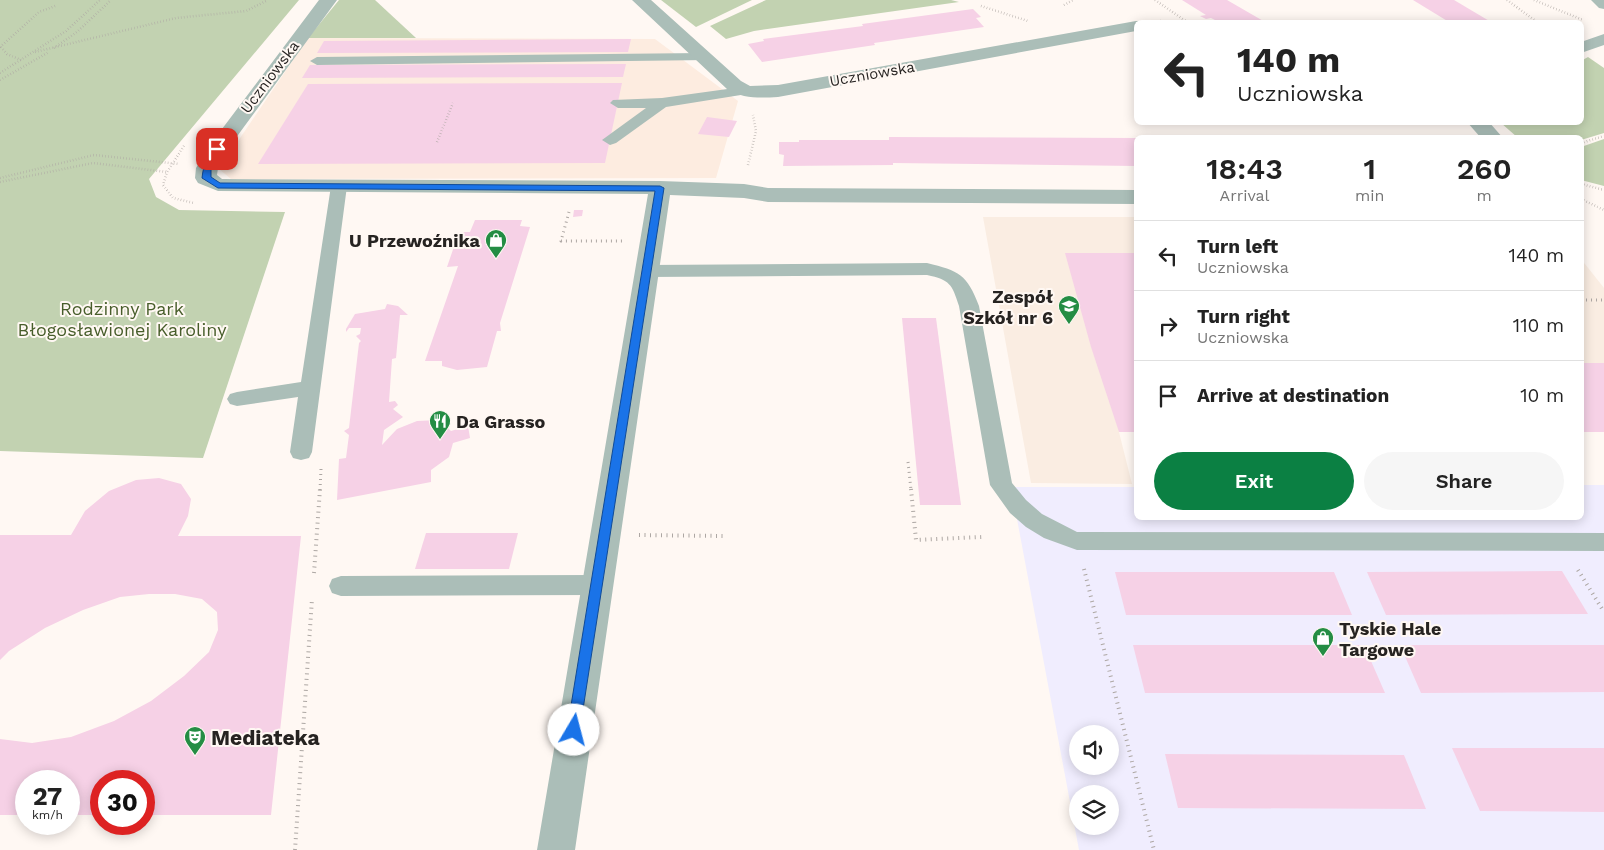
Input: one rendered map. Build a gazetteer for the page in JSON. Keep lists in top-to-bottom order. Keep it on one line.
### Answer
{"streets":{"street":["Uczniowska"]},"parks":["Rodzinny Park Błogosławionej Karoliny"],"places":{"shop":["U Przewoźnika","Tyskie Hale Targowe"],"school or university":["Zespół Szkół nr 6"],"restaurant":["Da Grasso"],"theatre":["Mediateka"]},"page":{"turn":["140 m","Uczniowska"],"eta":["18:43","Arrival","1","min","260","m"],"list":[{"name":"Turn left","note":"Uczniowska","value":"140 m"},{"name":"Turn right","note":"Uczniowska","value":"110 m"},{"name":"Arrive at destination","value":"10 m"}],"buttons":["Exit","Share"],"speed":"27 km/h","limit":"30"}}
